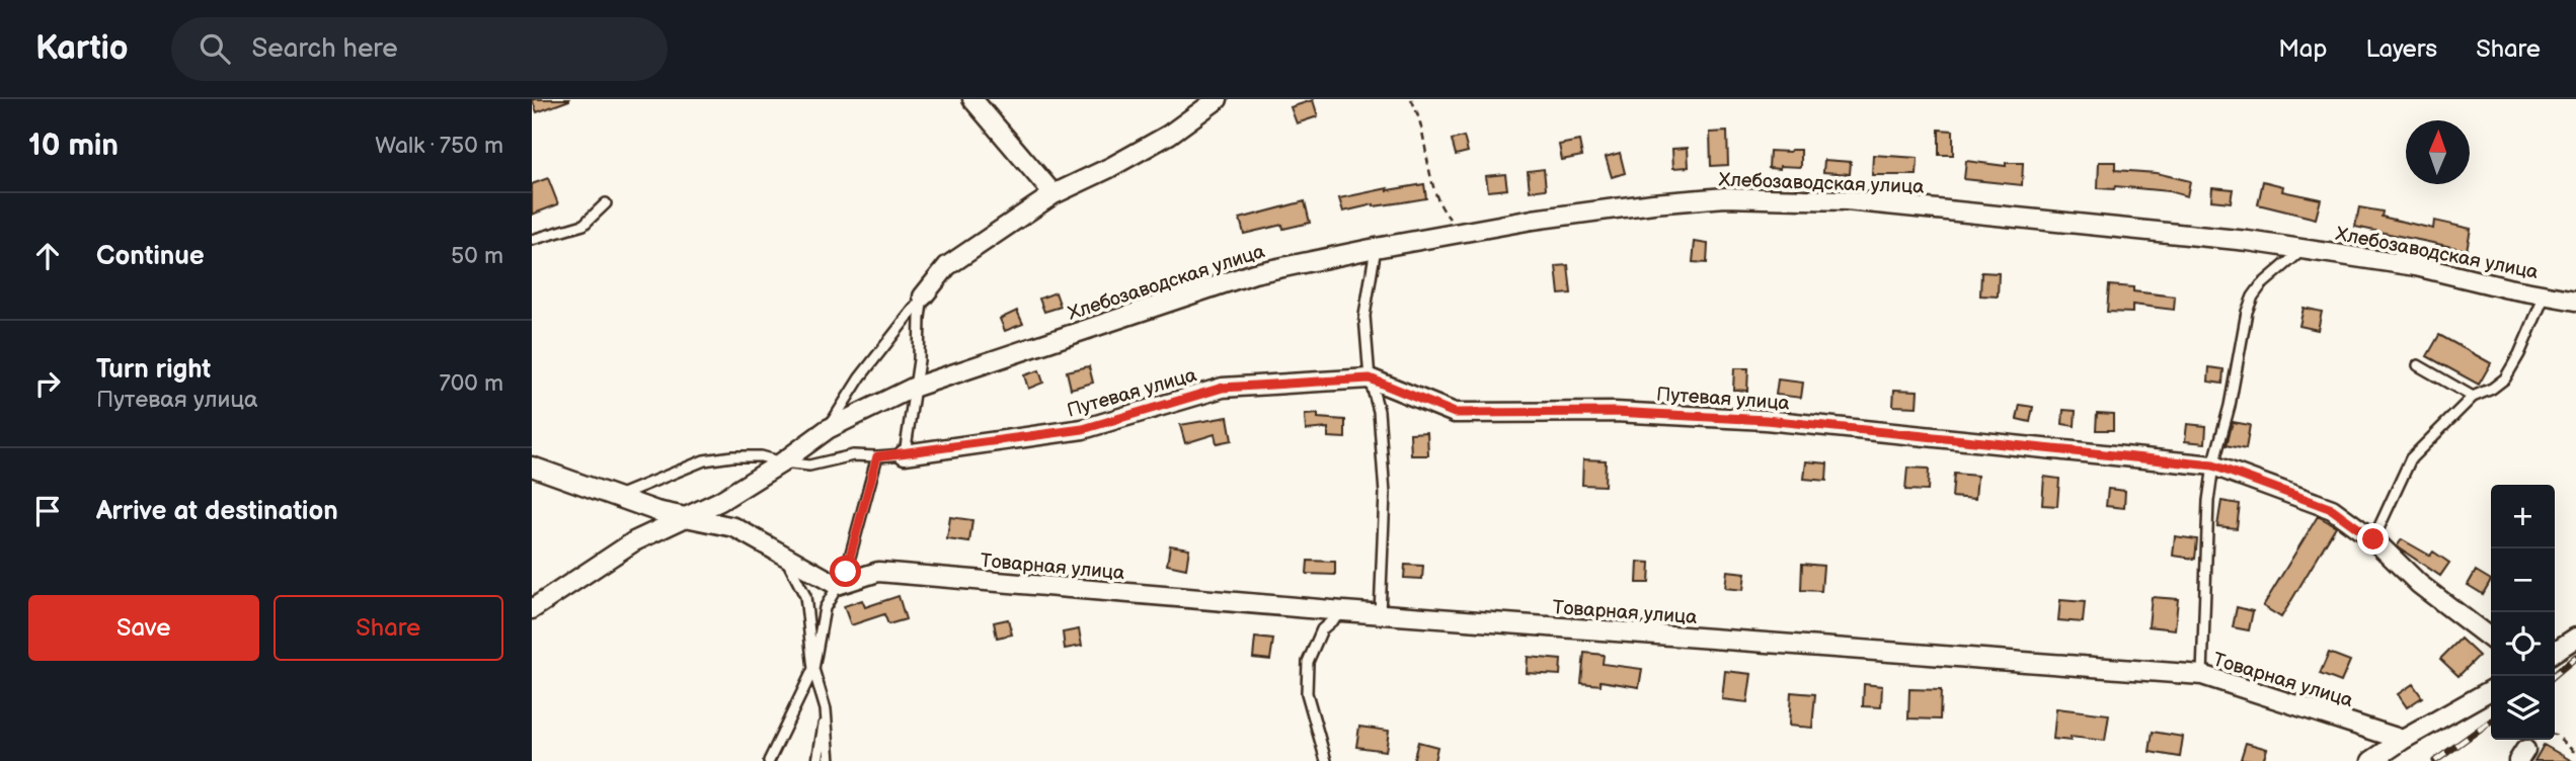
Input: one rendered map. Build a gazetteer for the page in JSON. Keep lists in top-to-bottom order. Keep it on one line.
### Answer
{"streets":{"street":["Хлебозаводская улица","Путевая улица","Товарная улица"]},"north":"top","page":{"header":"Kartio","search":"Search here","nav":["Map","Layers","Share"],"heading":["10 min","Walk · 750 m"],"list":[["Continue","50 m"],["Turn right","Путевая улица","700 m"],"Arrive at destination"],"map_buttons":["+","−"],"buttons":["Save","Share"]}}
